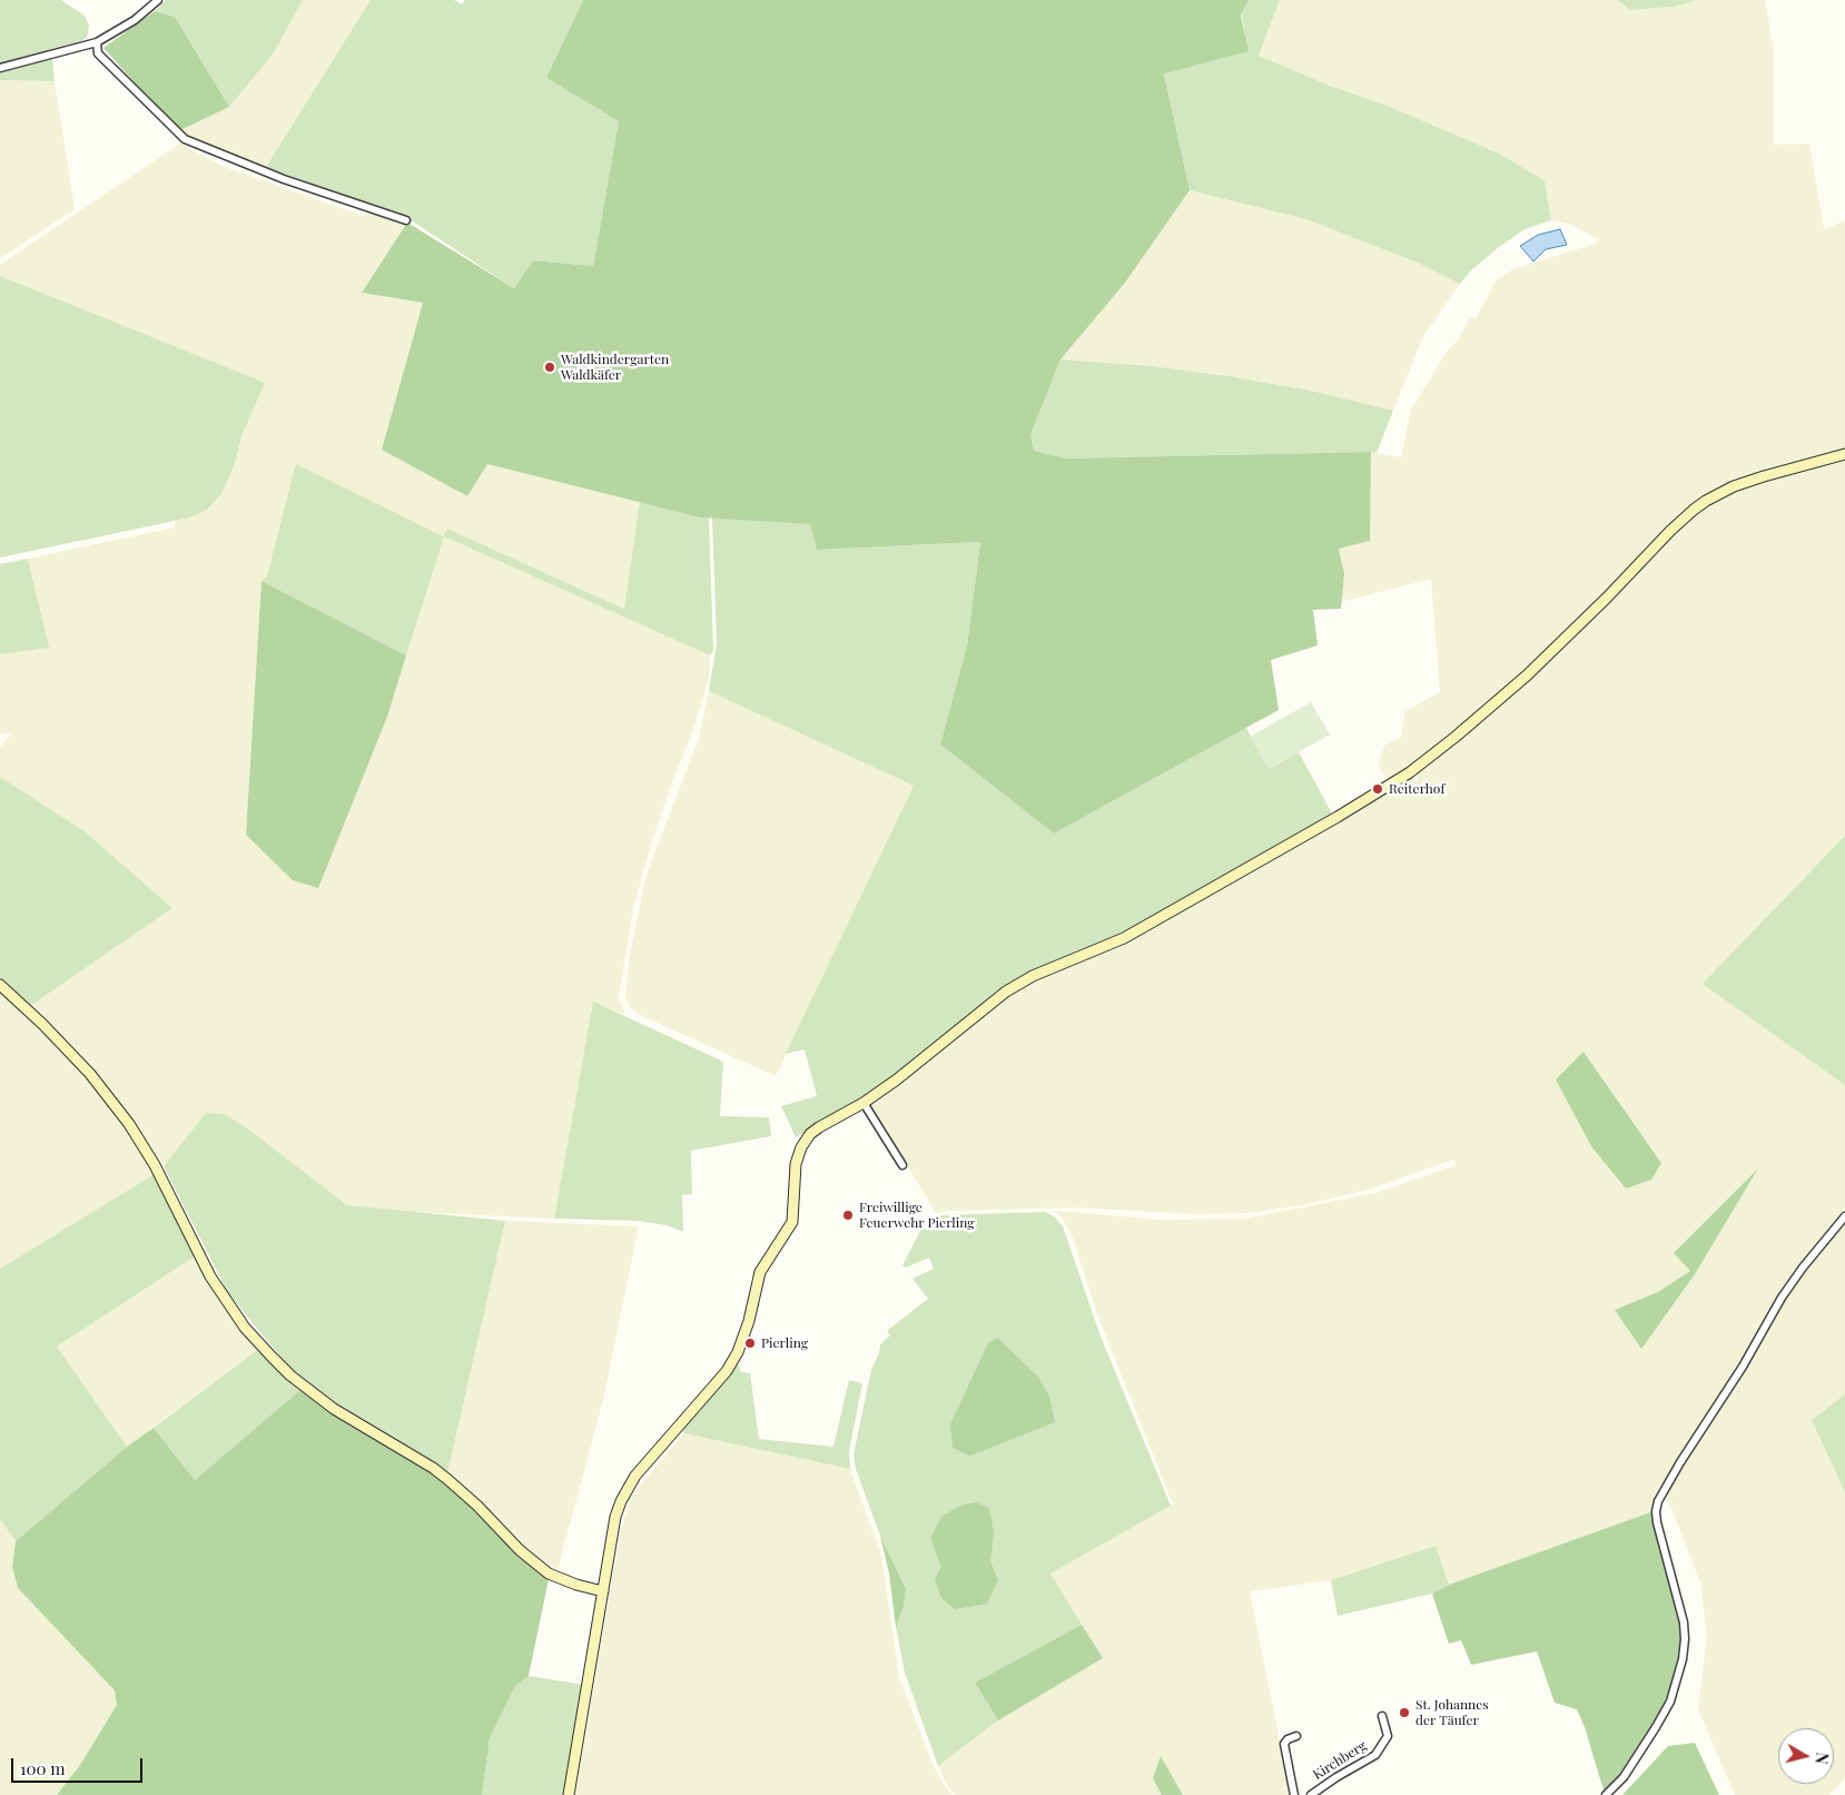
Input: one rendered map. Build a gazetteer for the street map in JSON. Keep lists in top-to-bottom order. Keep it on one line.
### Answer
{"streets":{"street":["Kirchberg"]},"places":["Waldkindergarten Waldkäfer","Reiterhof","Freiwillige Feuerwehr Pierling","Pierling","St. Johannes der Täufer"],"scale_bar":"100 m","north":"right"}
